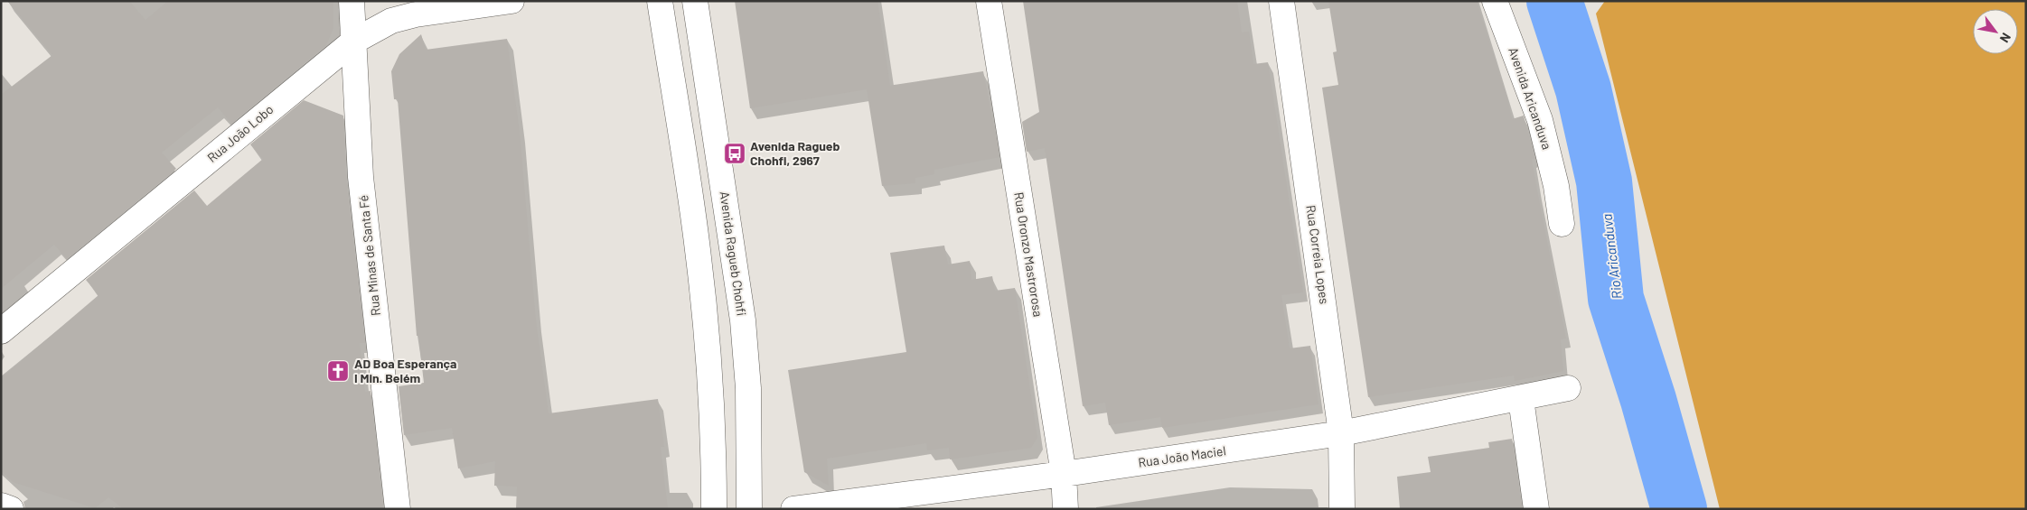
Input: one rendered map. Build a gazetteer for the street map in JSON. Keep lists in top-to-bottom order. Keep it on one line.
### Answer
{"streets":{"street":["Avenida Aricanduva","Rua João Lobo","Avenida Ragueb Chohfi","Rua Oronzo Mastrorosa","Rua Correia Lopes","Rua Minas de Santa Fé","Rua João Maciel"]},"crossings":[["Rua João Lobo","Rua Minas de Santa Fé"],["Rua Oronzo Mastrorosa","Rua João Maciel"],["Rua Correia Lopes","Rua João Maciel"]],"water":["Rio Aricanduva"],"places":{"bus stop":["Avenida Ragueb Chohfi, 2967"],"church":["AD Boa Esperança I Min. Belém"]},"north":"bottom right"}
